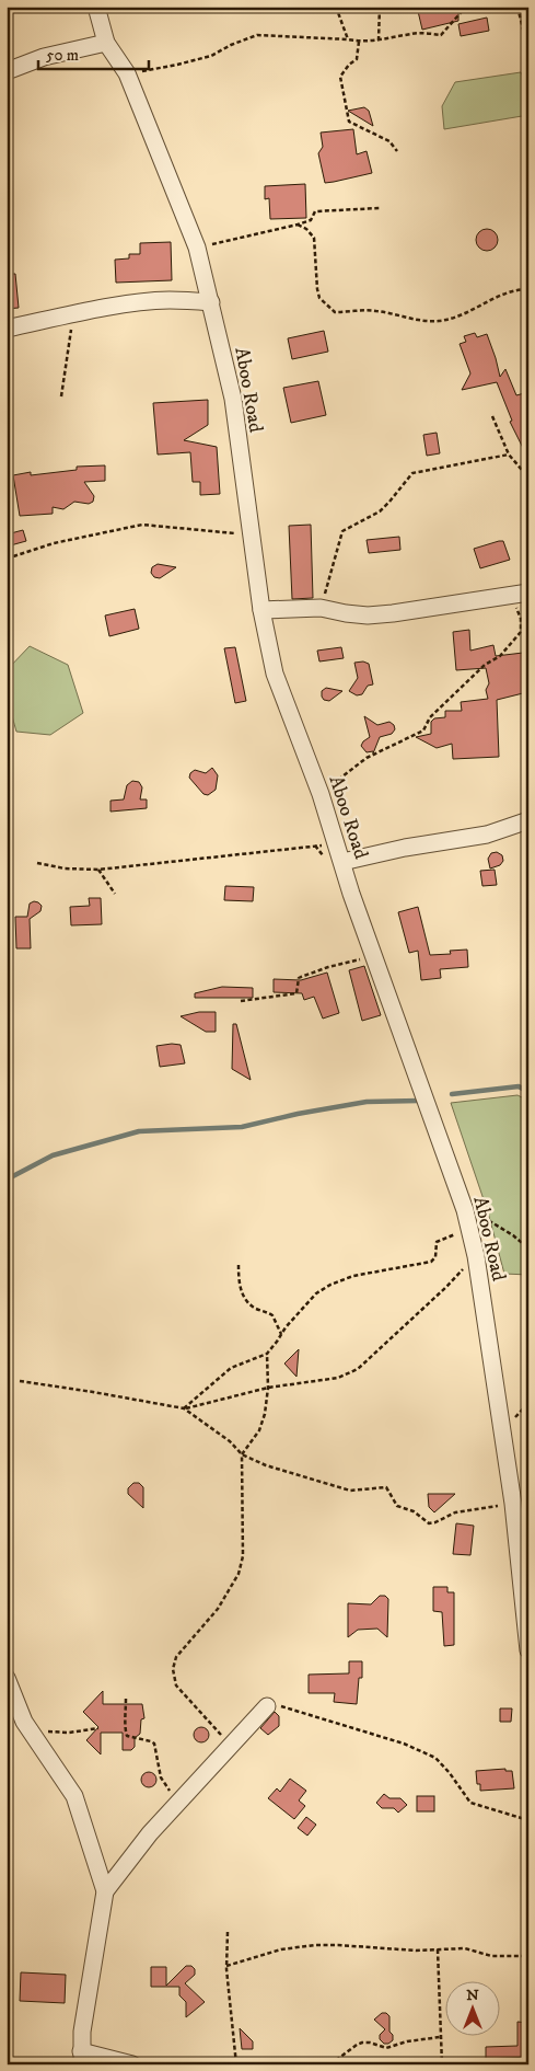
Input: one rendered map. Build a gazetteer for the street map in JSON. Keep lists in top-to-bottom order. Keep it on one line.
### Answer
{"streets":{"street":["Aboo Road"]},"scale_bar":"50 m","north":"top"}
